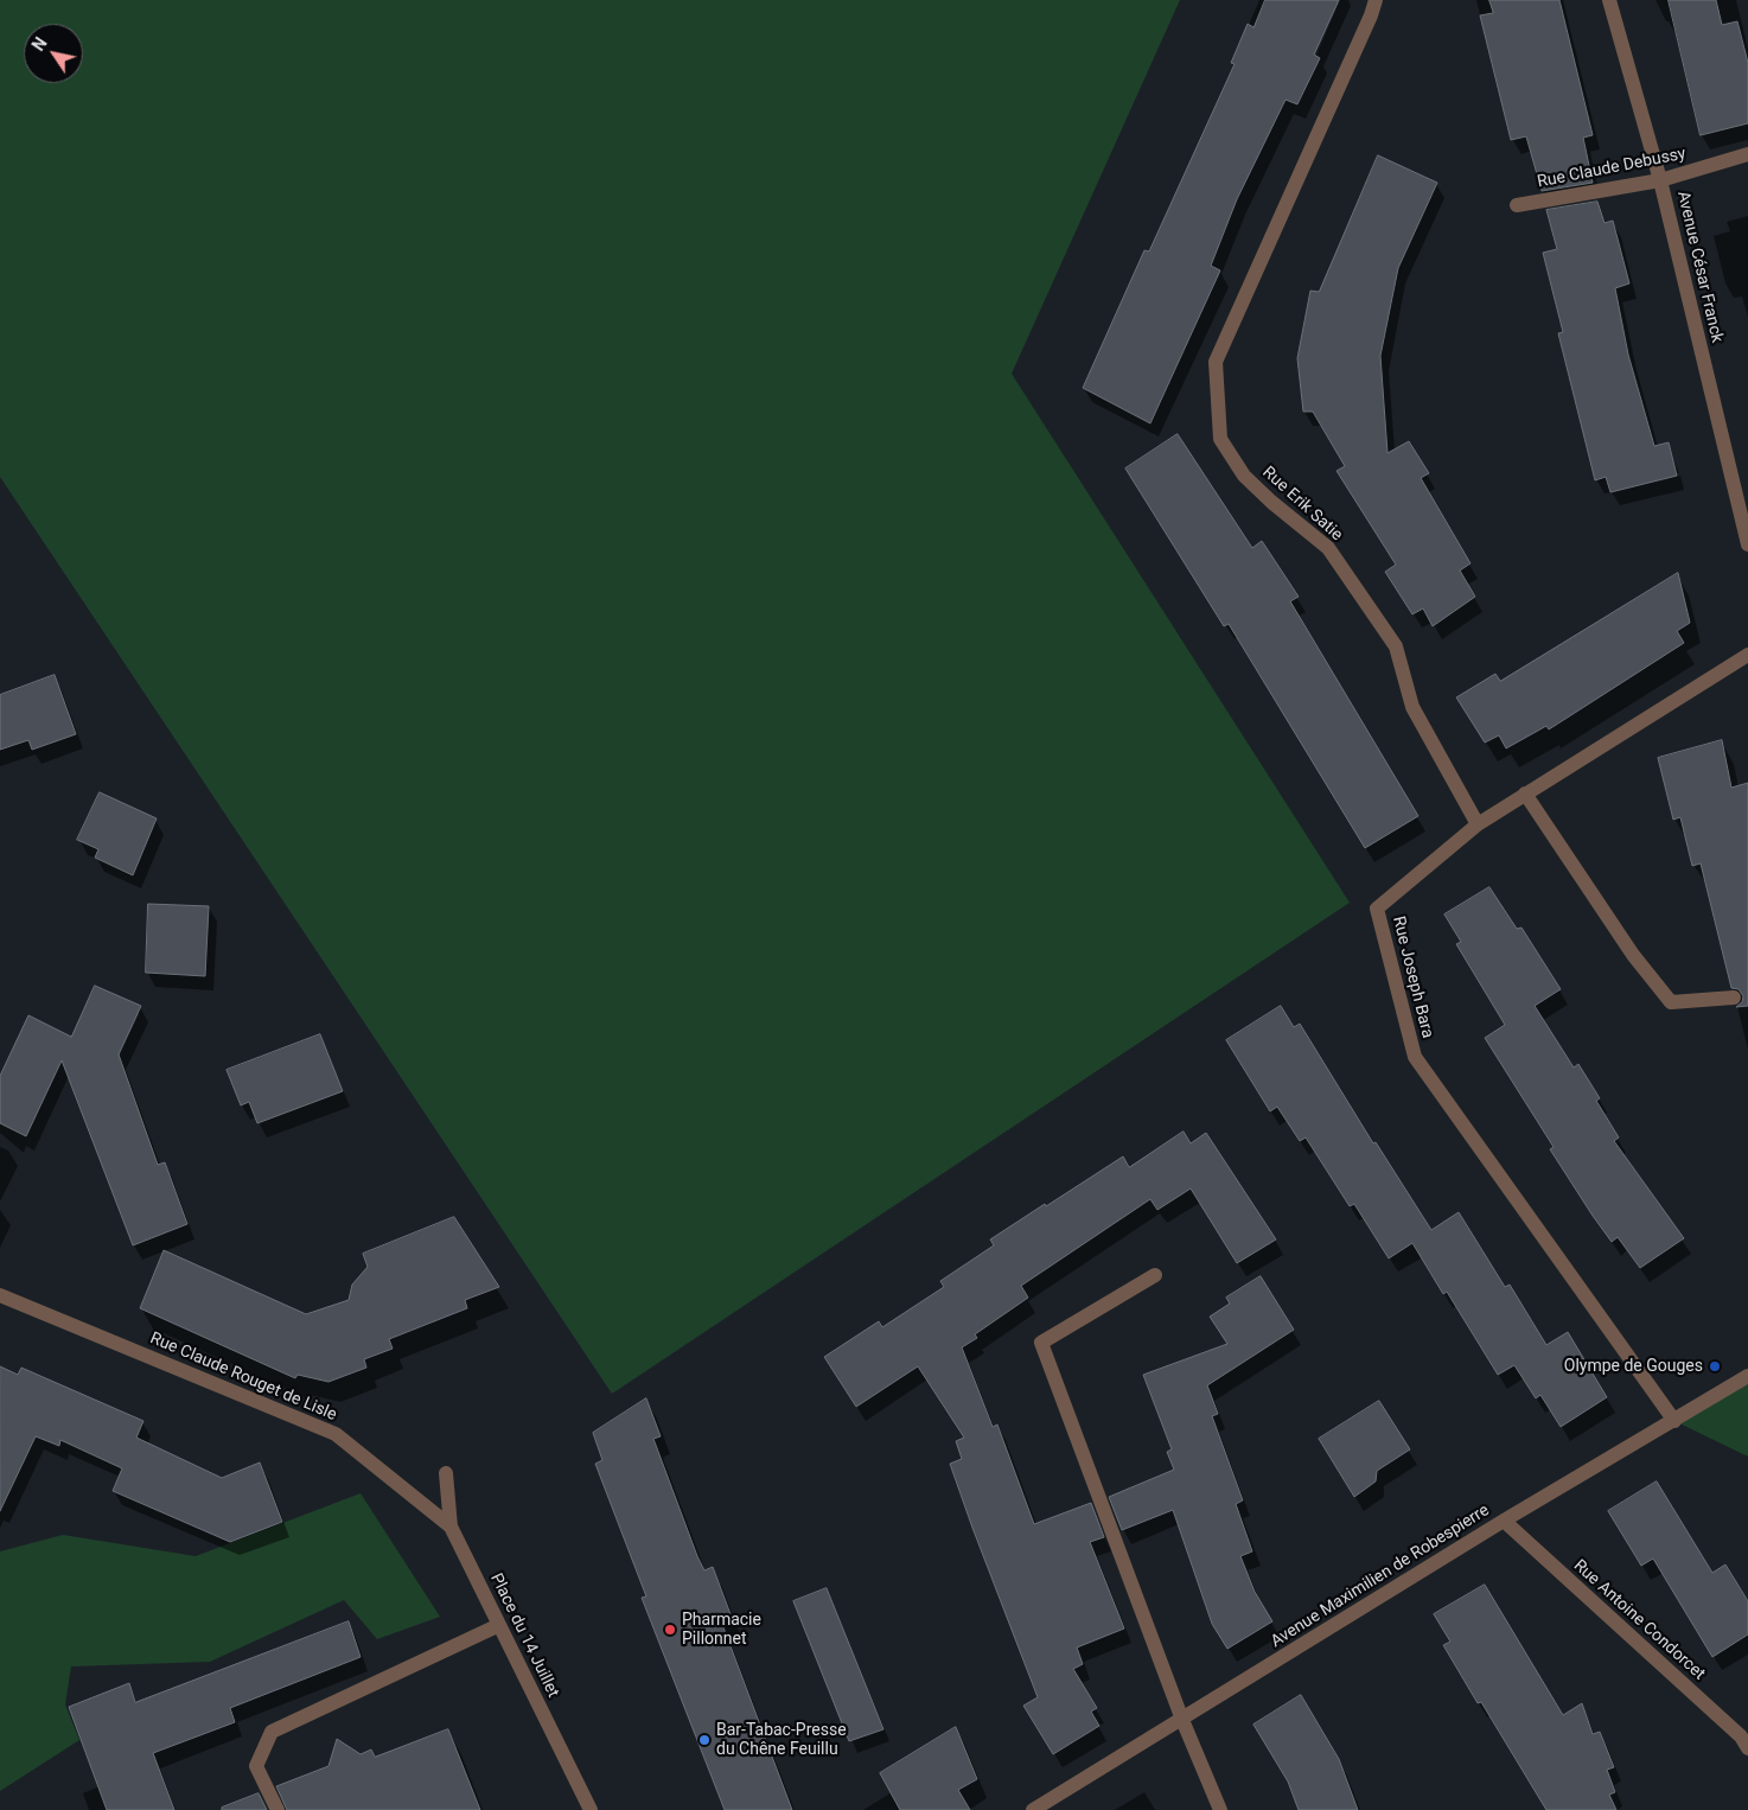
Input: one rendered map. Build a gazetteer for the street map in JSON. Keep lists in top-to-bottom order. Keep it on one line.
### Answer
{"streets":{"street":["Rue Claude Debussy","Avenue César Franck","Rue Erik Satie","Rue Joseph Bara","Rue Claude Rouget de Lisle","Avenue Maximilien de Robespierre","Rue Antoine Condorcet","Place du 14 Juillet"]},"crossings":[["Rue Claude Debussy","Avenue César Franck"],["Rue Erik Satie","Rue Joseph Bara"],["Rue Joseph Bara","Avenue Maximilien de Robespierre"],["Rue Claude Rouget de Lisle","Place du 14 Juillet"],["Avenue Maximilien de Robespierre","Rue Antoine Condorcet"]],"places":["Olympe de Gouges","Pharmacie Pillonnet","Bar-Tabac-Presse du Chêne Feuillu"],"north":"top left"}
